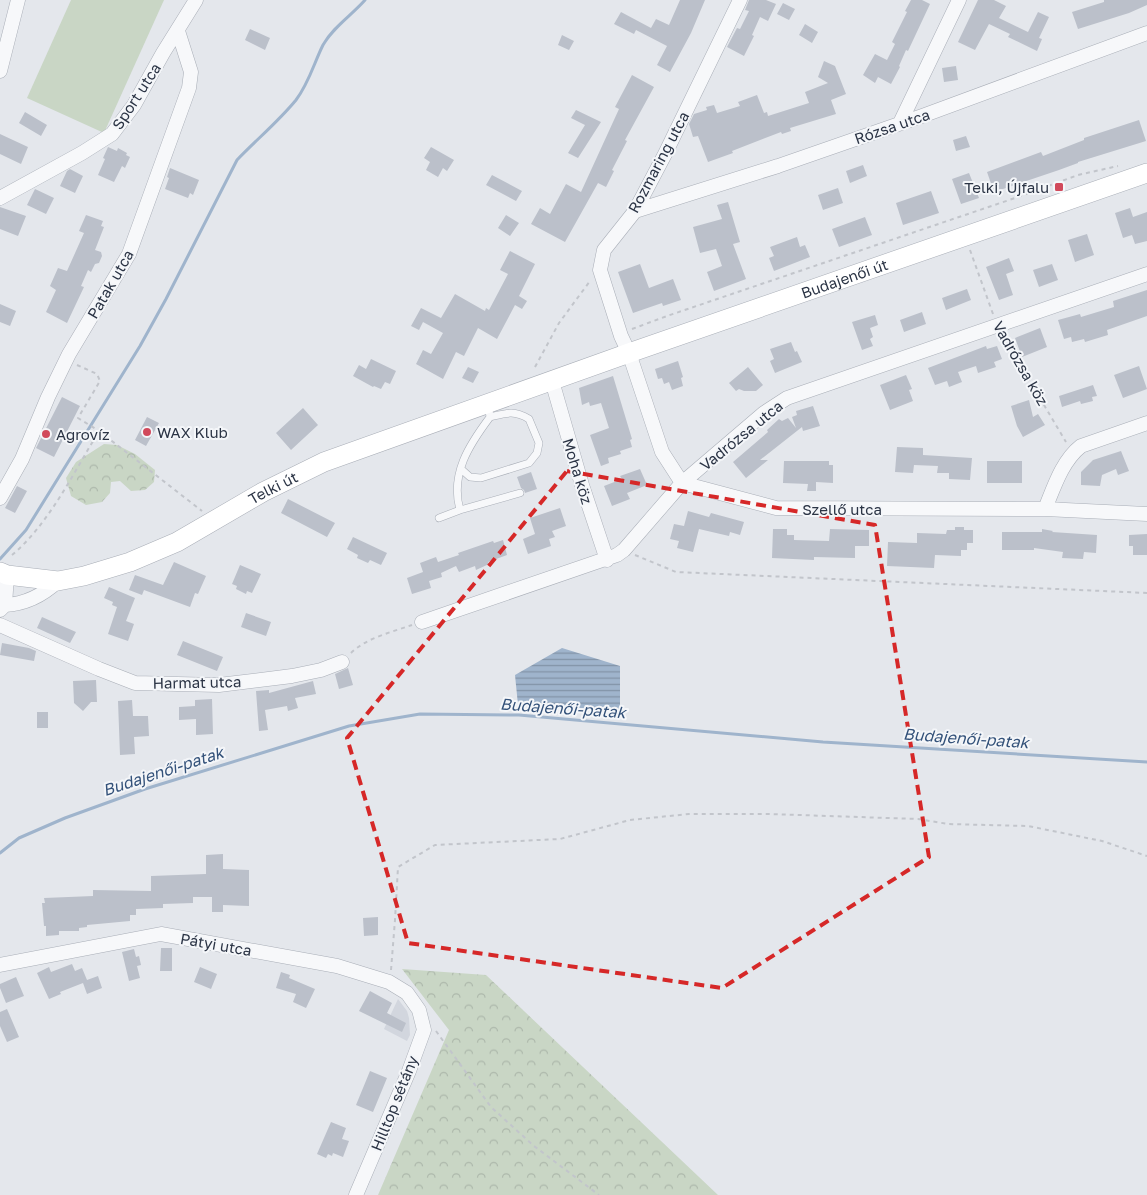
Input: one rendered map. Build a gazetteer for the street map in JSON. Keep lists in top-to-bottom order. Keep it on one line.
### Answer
{"streets":{"main road":["Budajenői út","Telki út"],"street":["Sport utca","Rózsa utca","Rozmaring utca","Patak utca","Vadrózsa utca","Moha köz","Szellő utca","Harmat utca","Pátyi utca","Hilltop sétány"],"path":["Vadrózsa köz"]},"crossings":[["Sport utca","Patak utca"],["Rózsa utca","Rozmaring utca"],["Budajenői út","Moha köz"],["Budajenői út","Telki út"],["Vadrózsa köz","Vadrózsa utca"],["Vadrózsa utca","Moha köz"],["Vadrózsa utca","Szellő utca"],["Moha köz","Telki út"],["Pátyi utca","Hilltop sétány"]],"water":["Budajenői-patak"],"places":{"transit":["Telki, Újfalu"],"other":["WAX Klub","Agrovíz"]}}
